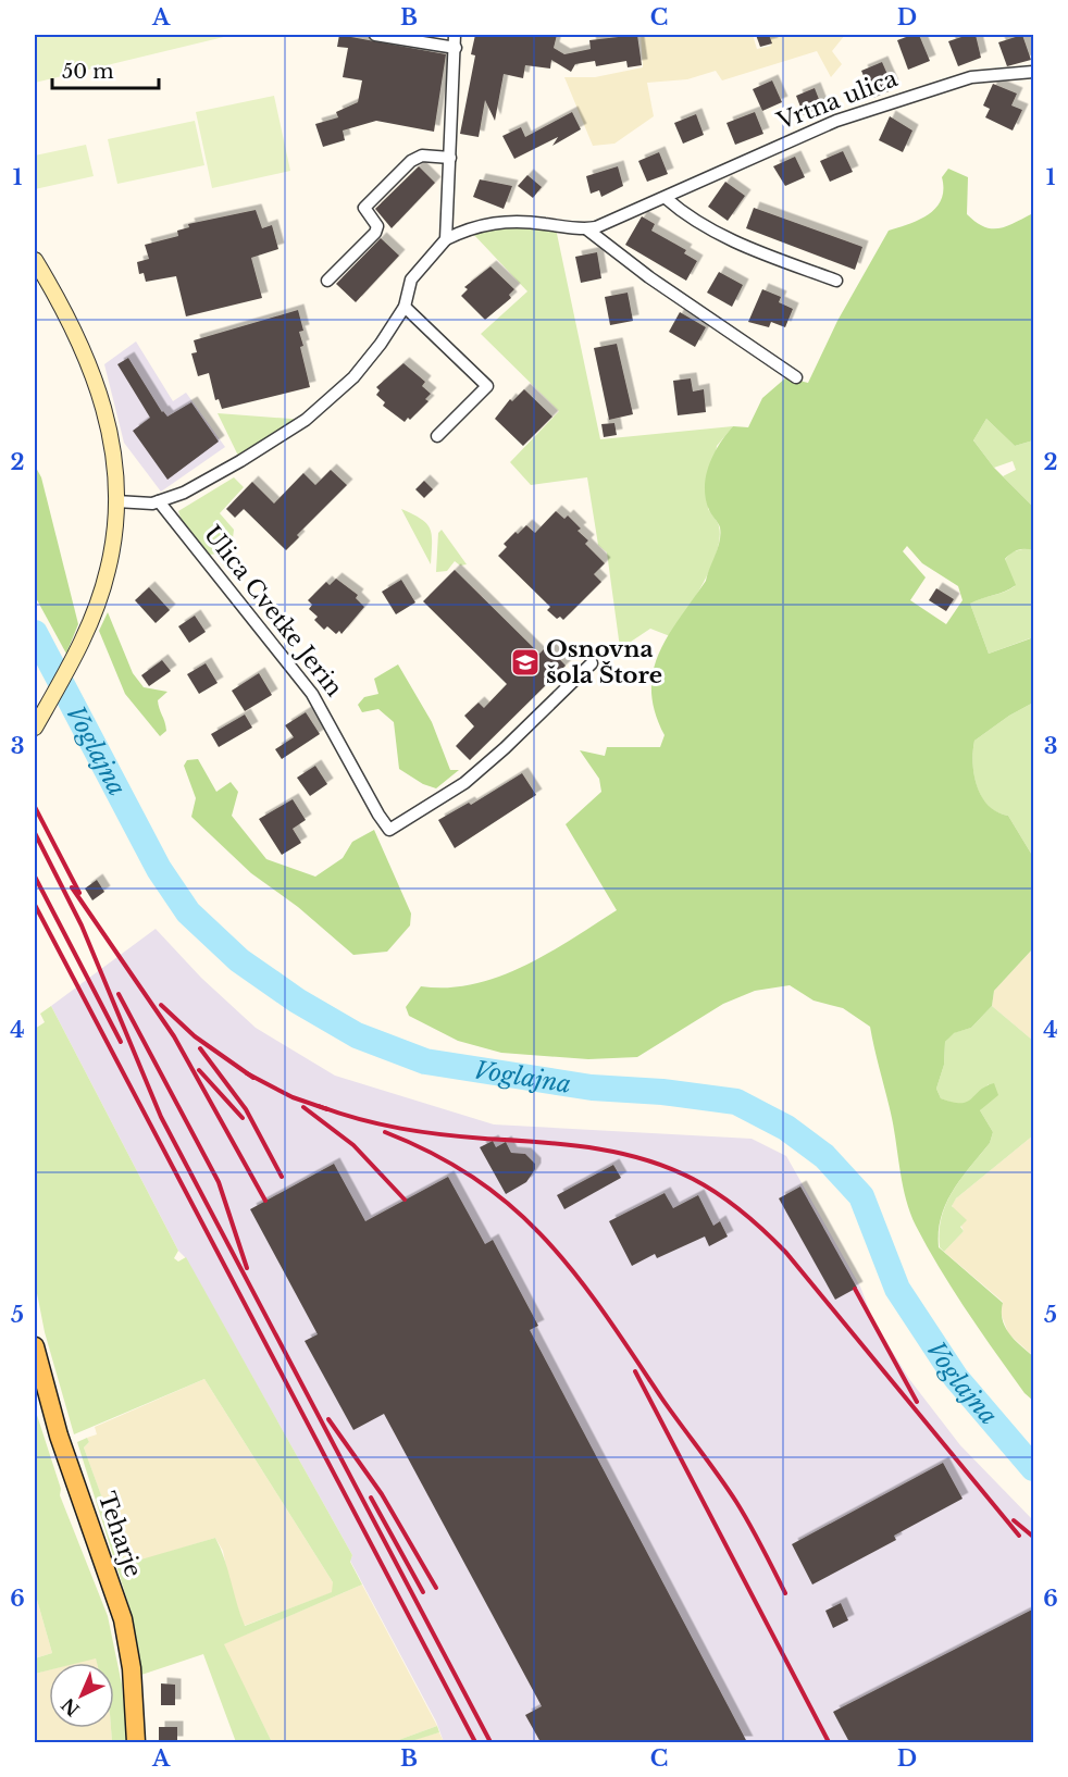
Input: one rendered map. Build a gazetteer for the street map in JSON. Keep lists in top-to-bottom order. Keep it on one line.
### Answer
{"streets":{"main road":["Teharje"],"street":["Vrtna ulica","Ulica Cvetke Jerin"]},"water":["Voglajna"],"places":{"school or university":["Osnovna šola Štore"]},"scale_bar":"50 m","north":"bottom left","grid":{"columns":["A","B","C","D"],"rows":["1","2","3","4","5","6"]}}
